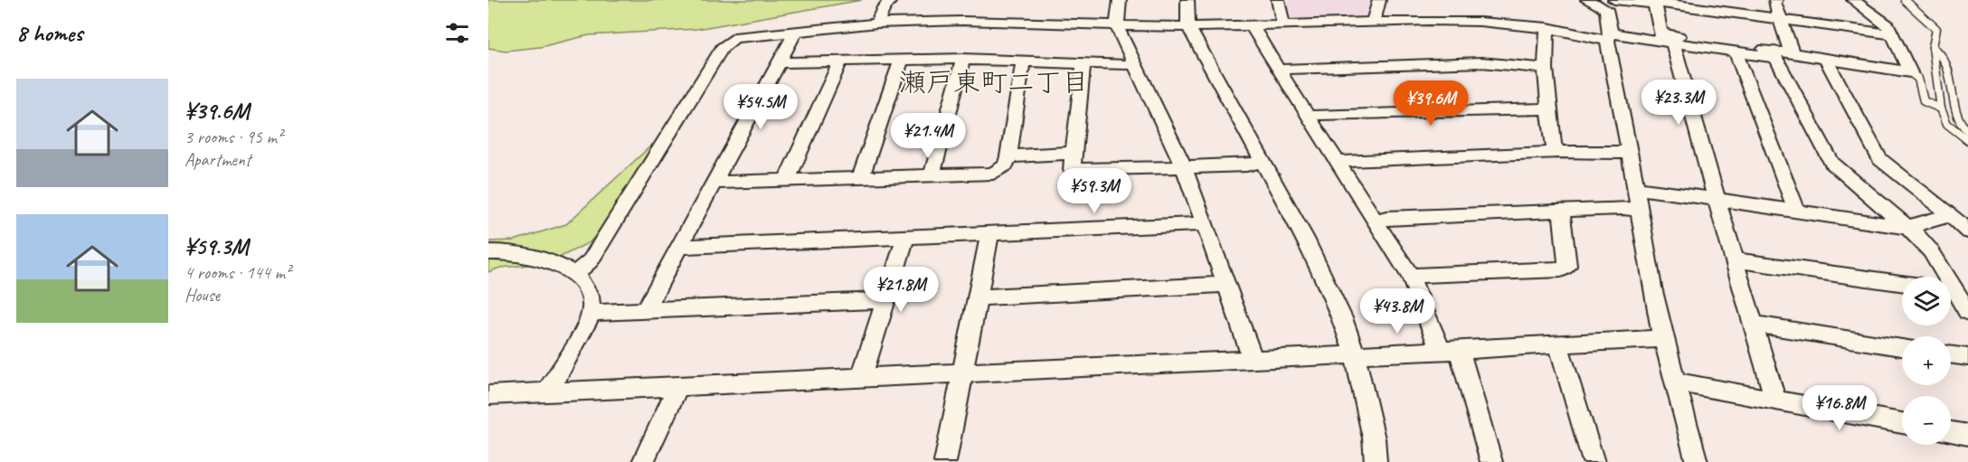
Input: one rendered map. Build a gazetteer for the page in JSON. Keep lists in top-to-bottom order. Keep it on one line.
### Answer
{"districts":["瀬戸東町二丁目"],"page":{"heading":"8 homes","list":[{"name":"¥39.6M","note":"3 rooms · 95 m² · Apartment"},{"name":"¥59.3M","note":"4 rooms · 144 m² · House"}],"price":["¥23.3M","¥39.6M","¥54.5M","¥21.4M","¥59.3M","¥21.8M","¥43.8M","¥16.8M"],"map_buttons":["+","−"]}}
